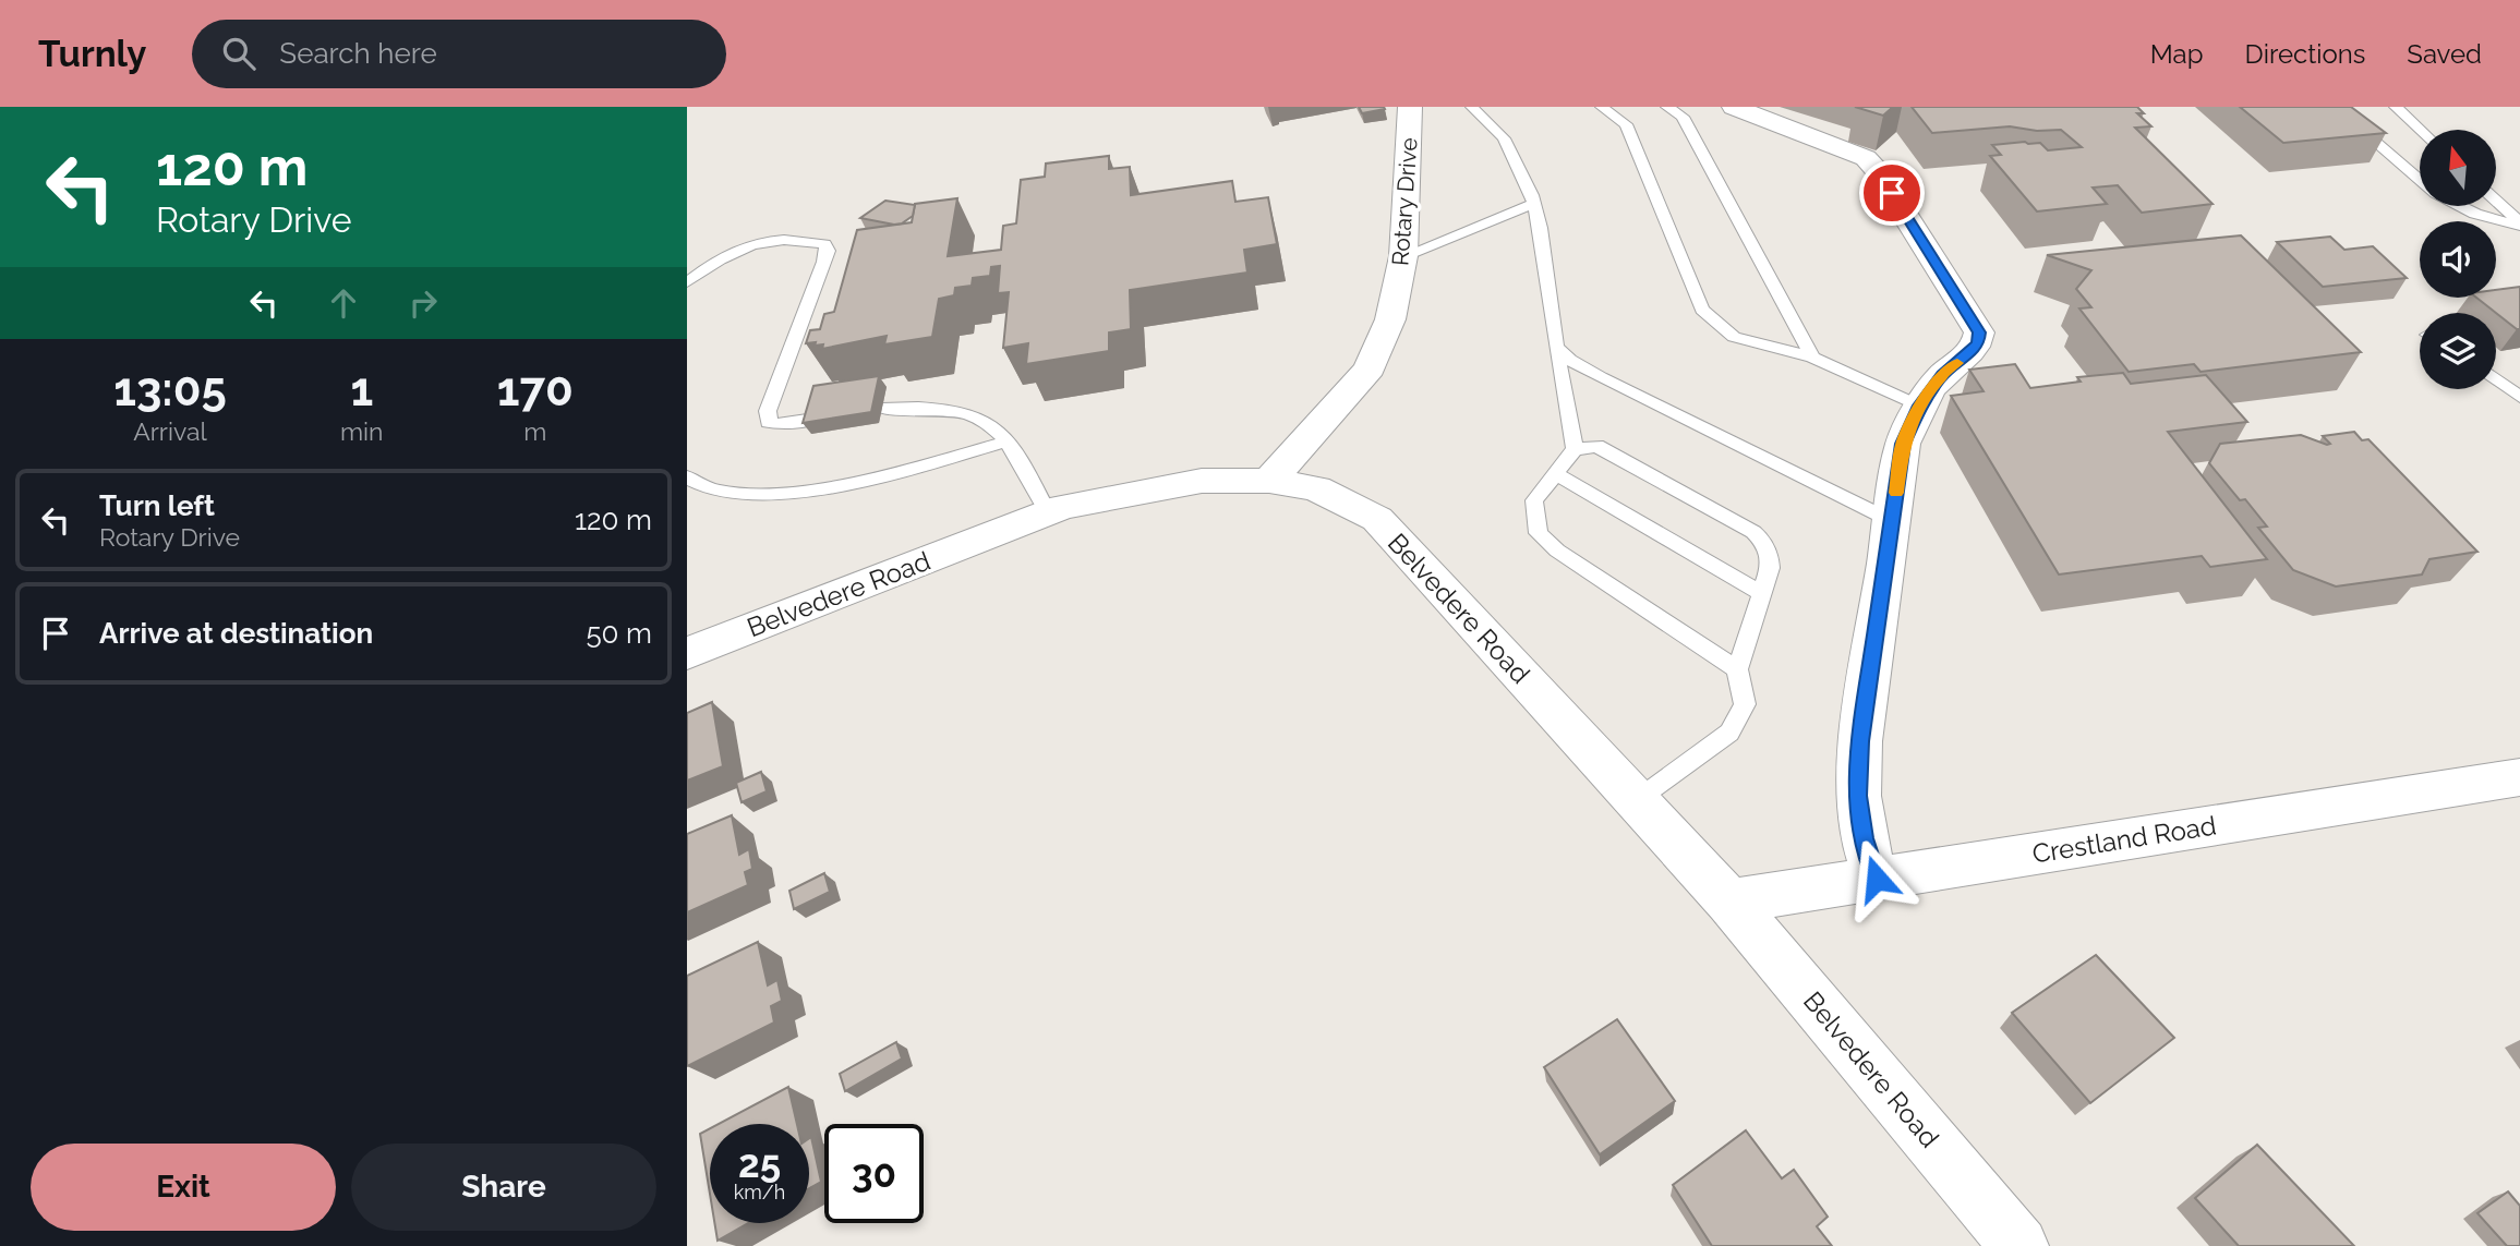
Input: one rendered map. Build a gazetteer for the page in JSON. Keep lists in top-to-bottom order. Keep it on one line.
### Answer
{"streets":{"street":["Rotary Drive","Belvedere Road","Crestland Road"]},"crossings":[["Rotary Drive","Belvedere Road"],["Belvedere Road","Crestland Road"]],"north":"top","page":{"header":"Turnly","search":"Search here","nav":["Map","Directions","Saved"],"turn":["120 m","Rotary Drive"],"eta":["13:05","Arrival","1","min","170","m"],"list":[{"name":"Turn left","note":"Rotary Drive","value":"120 m"},{"name":"Arrive at destination","value":"50 m"}],"speed":"25 km/h","limit":"30","buttons":["Exit","Share"]}}
